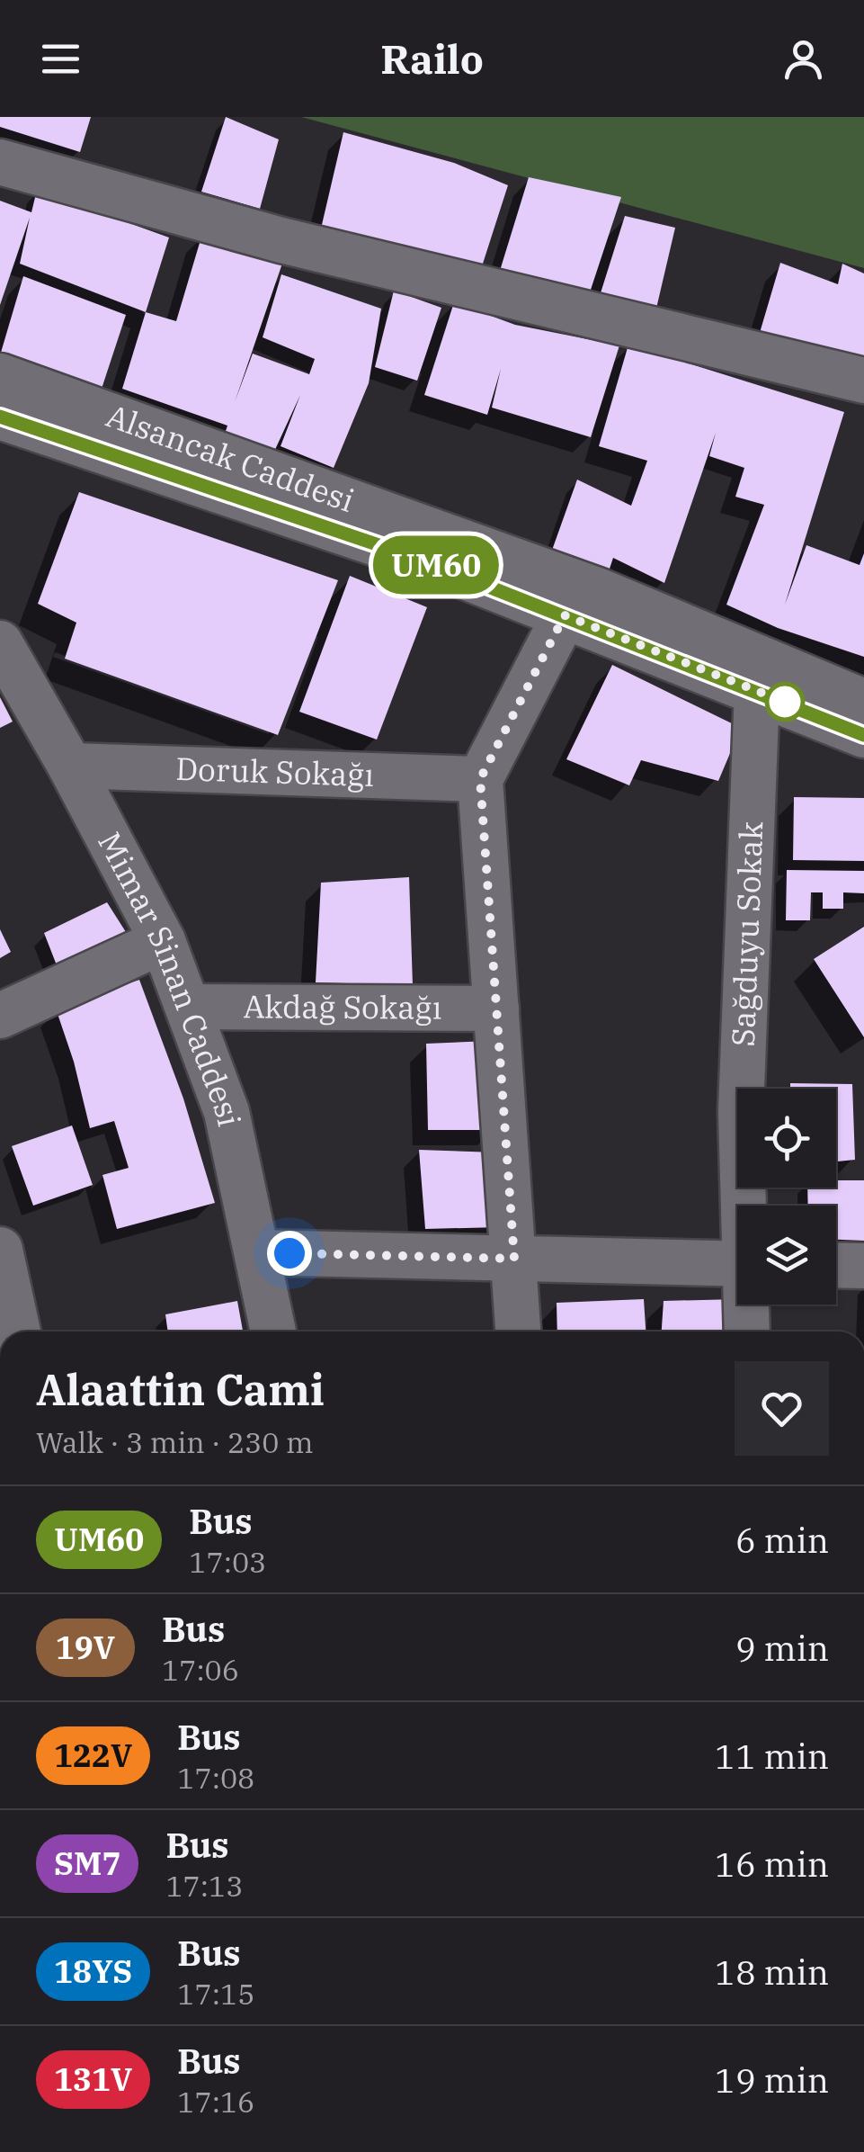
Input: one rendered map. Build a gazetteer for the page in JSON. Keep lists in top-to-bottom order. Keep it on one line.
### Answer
{"streets":{"street":["Alsancak Caddesi","Doruk Sokağı","Sağduyu Sokak","Mimar Sinan Caddesi","Akdağ Sokağı"]},"crossings":[["Alsancak Caddesi","Sağduyu Sokak"],["Doruk Sokağı","Mimar Sinan Caddesi"],["Mimar Sinan Caddesi","Akdağ Sokağı"]],"lines":["bus line UM60"],"page":{"header":"Railo","on_map":"UM60","heading":["Alaattin Cami","Walk · 3 min · 230 m"],"list":[{"mark":"UM60","name":"Bus","note":"17:03","value":"6 min"},{"mark":"19V","name":"Bus","note":"17:06","value":"9 min"},{"mark":"122V","name":"Bus","note":"17:08","value":"11 min"},{"mark":"SM7","name":"Bus","note":"17:13","value":"16 min"},{"mark":"18YS","name":"Bus","note":"17:15","value":"18 min"},{"mark":"131V","name":"Bus","note":"17:16","value":"19 min"}]}}
